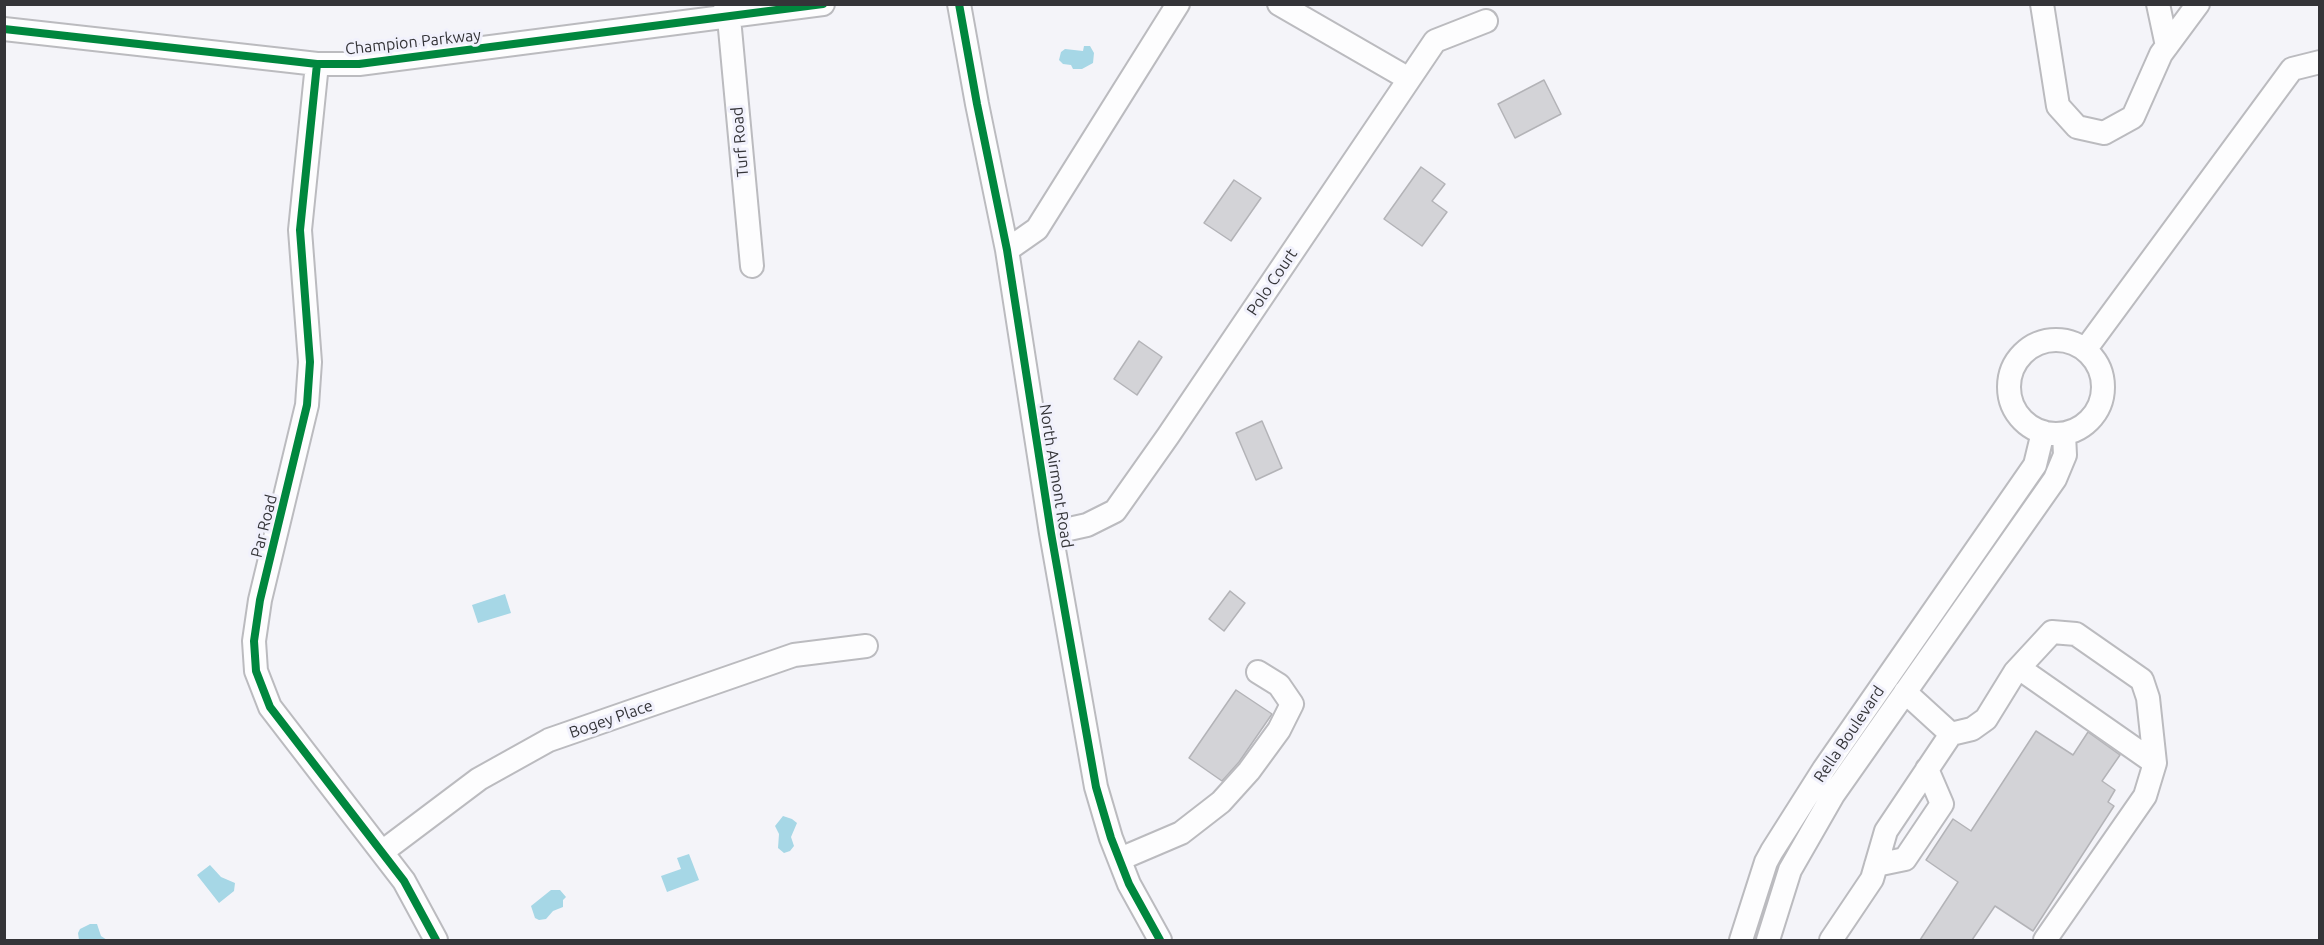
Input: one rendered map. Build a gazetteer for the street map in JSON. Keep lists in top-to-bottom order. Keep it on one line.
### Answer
{"streets":{"street":["Champion Parkway","Turf Road","Polo Court","North Airmont Road","Par Road","Bogey Place","Rella Boulevard"]},"crossings":[["Champion Parkway","Turf Road"],["Champion Parkway","Par Road"],["Polo Court","North Airmont Road"],["Par Road","Bogey Place"]]}
